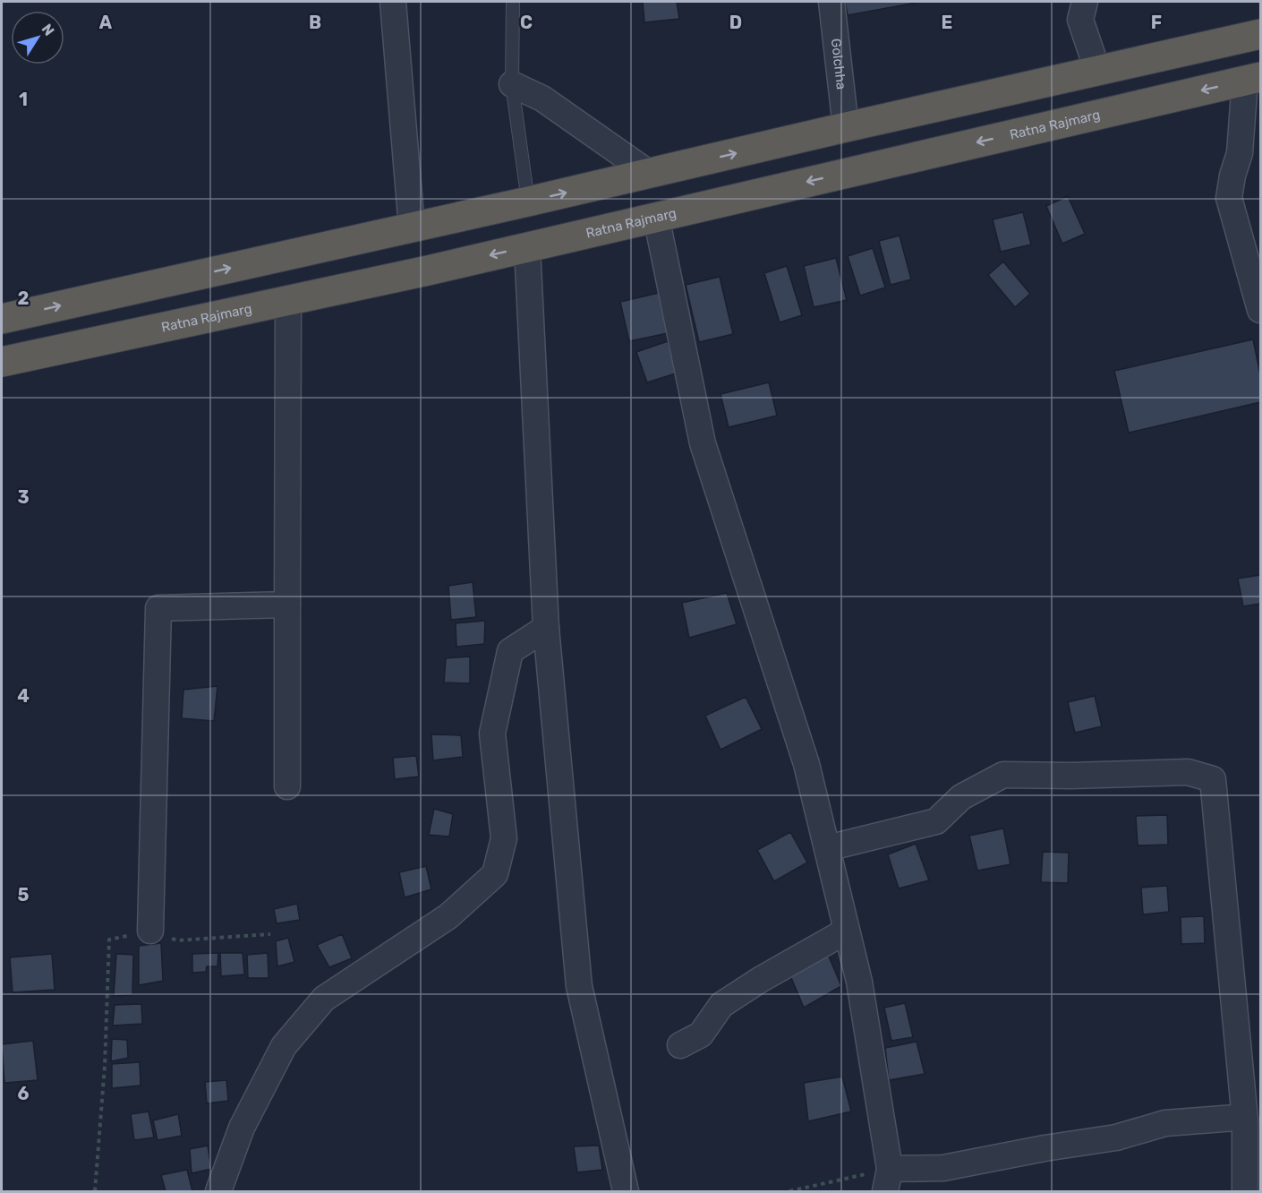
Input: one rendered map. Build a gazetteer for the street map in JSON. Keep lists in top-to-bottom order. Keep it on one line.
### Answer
{"streets":{"highway":["Ratna Rajmarg"],"street":["Golchha"]},"north":"top right","grid":{"columns":["A","B","C","D","E","F"],"rows":["1","2","3","4","5","6"]}}
